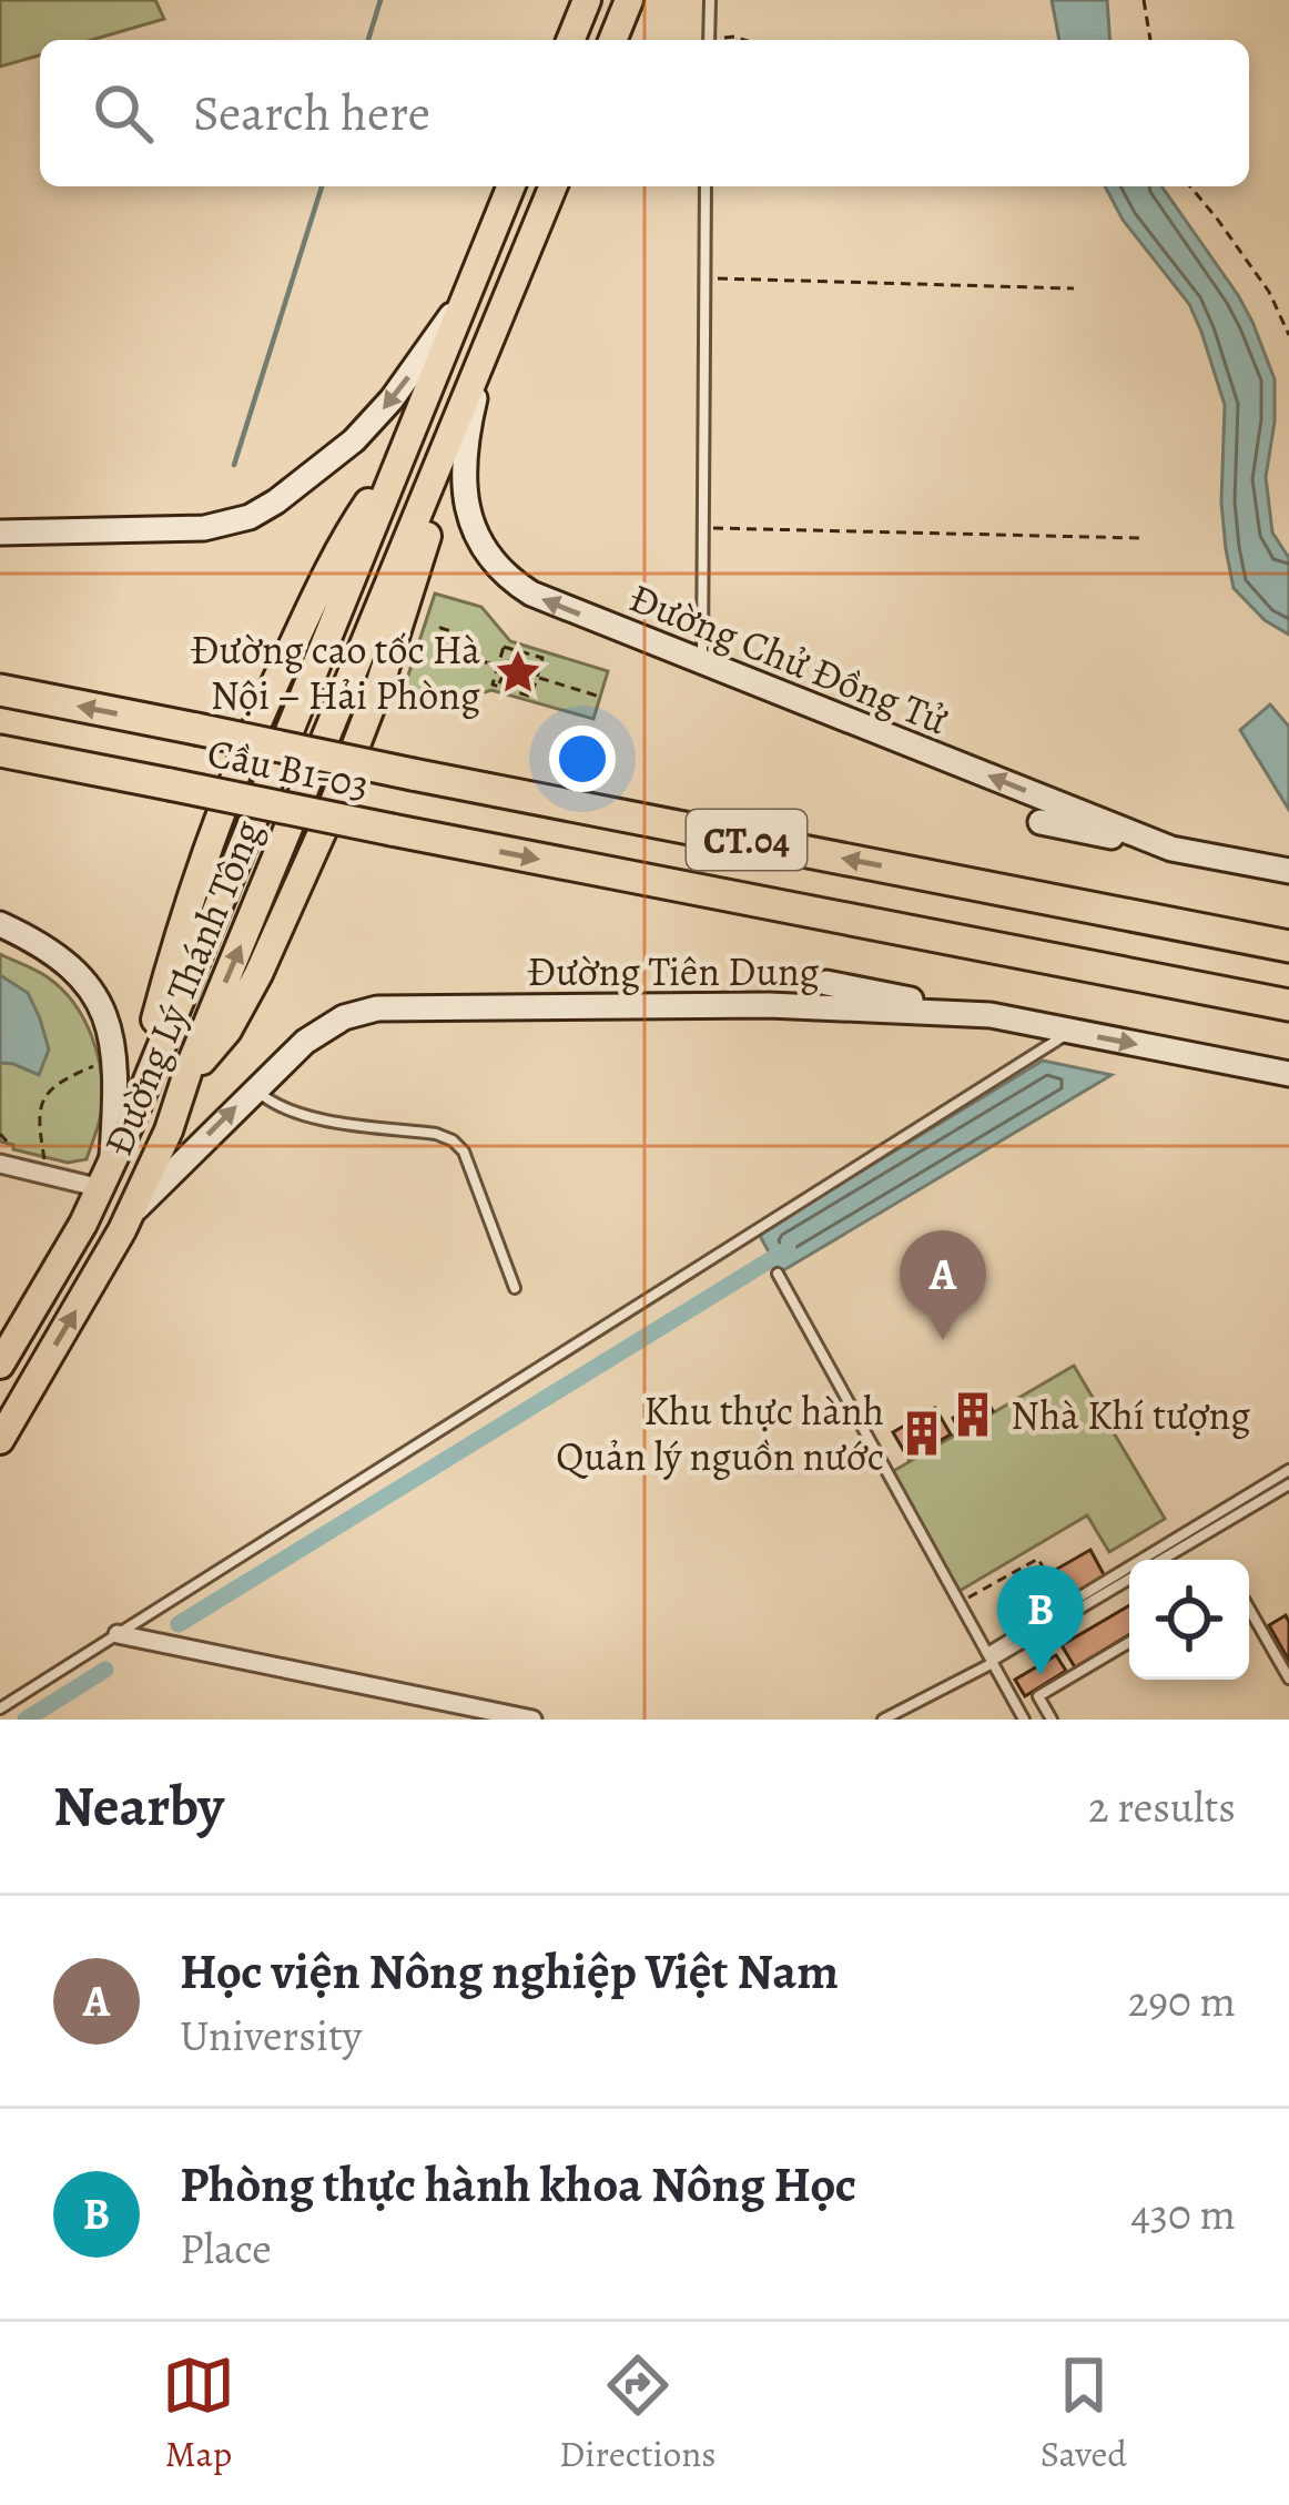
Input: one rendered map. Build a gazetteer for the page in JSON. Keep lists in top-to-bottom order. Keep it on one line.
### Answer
{"streets":{"highway":["Cầu B1-03","CT.04"],"main road":["Đường Chử Đồng Tử","Đường Tiên Dung","Đường Lý Thánh Tông"]},"crossings":[["Đường Chử Đồng Tử","Đường Lý Thánh Tông"],["Đường Tiên Dung","Đường Lý Thánh Tông"]],"one_way":["Đường Chử Đồng Tử"],"places":{"place":["Đường cao tốc Hà Nội – Hải Phòng"],"building":["Nhà Khí tượng","Khu thực hành Quản lý nguồn nước"]},"page":{"search":"Search here","pins":["A","B"],"heading":["Nearby","2 results"],"list":[{"mark":"A","name":"Học viện Nông nghiệp Việt Nam","note":"University","value":"290 m"},{"mark":"B","name":"Phòng thực hành khoa Nông Học","note":"Place","value":"430 m"}],"nav":["Map","Directions","Saved"]}}
